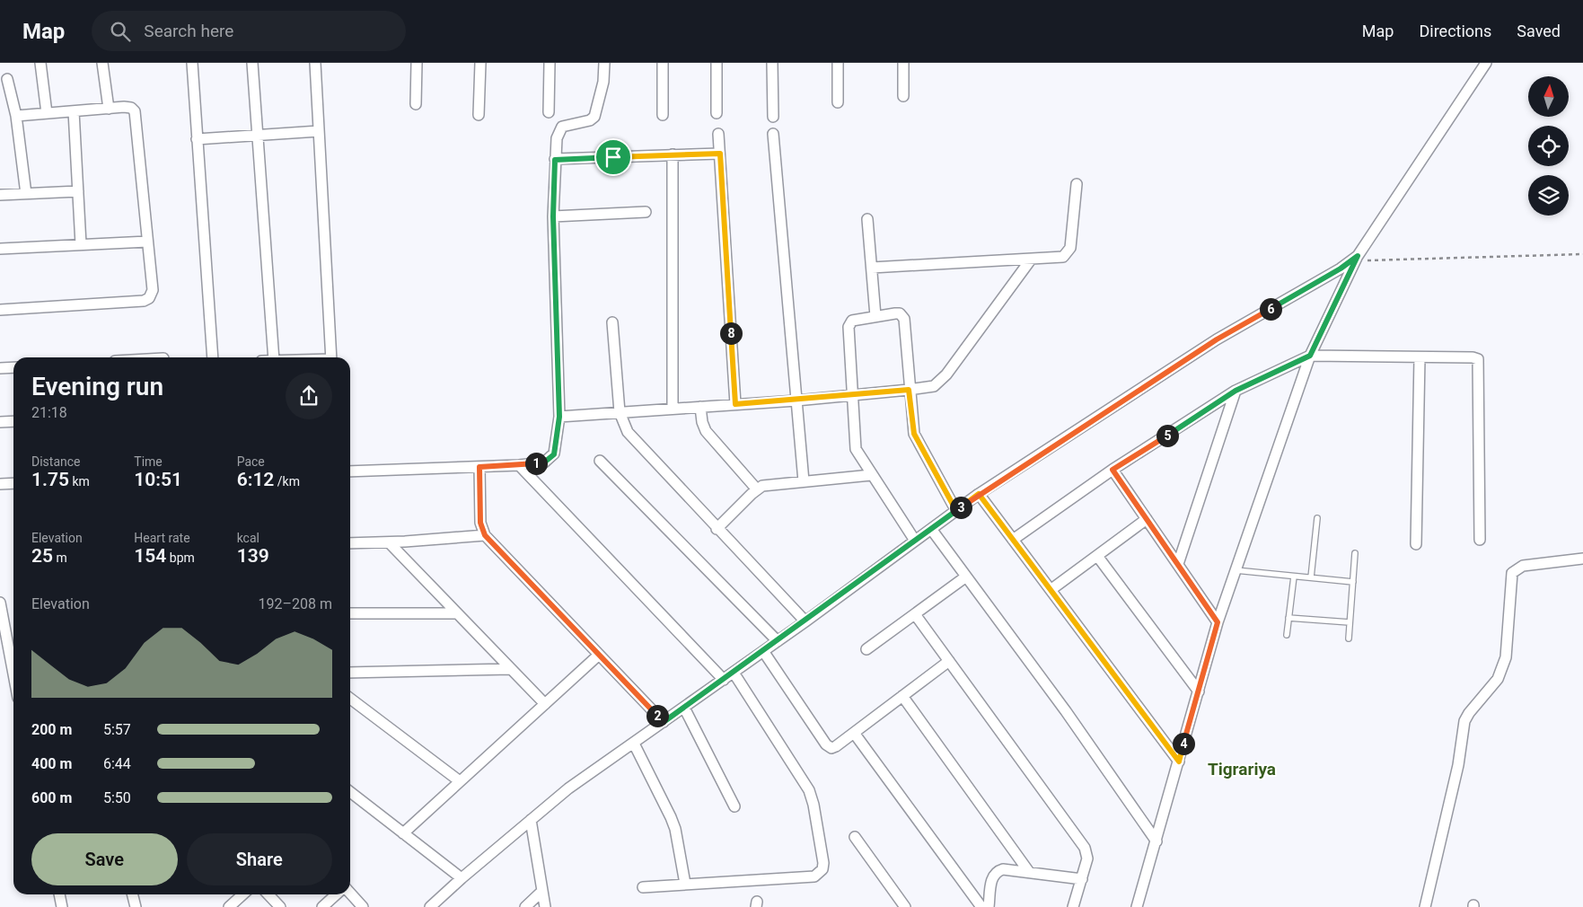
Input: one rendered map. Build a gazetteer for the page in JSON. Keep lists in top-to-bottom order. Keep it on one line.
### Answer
{"districts":["Tigrariya"],"north":"top","page":{"header":"Map","search":"Search here","nav":["Map","Directions","Saved"],"pins":["6","8","5","1","3","2","4"],"heading":["Evening run","21:18"],"stats":[["Distance","1.75 km"],["Time","10:51"],["Pace","6:12 /km"],["Elevation","25 m"],["Heart rate","154 bpm"],["kcal","139"]],"chart":["Elevation","192–208 m"],"list":[{"name":"200 m","note":"5:57"},{"name":"400 m","note":"6:44"},{"name":"600 m","note":"5:50"}],"buttons":["Save","Share"]}}
